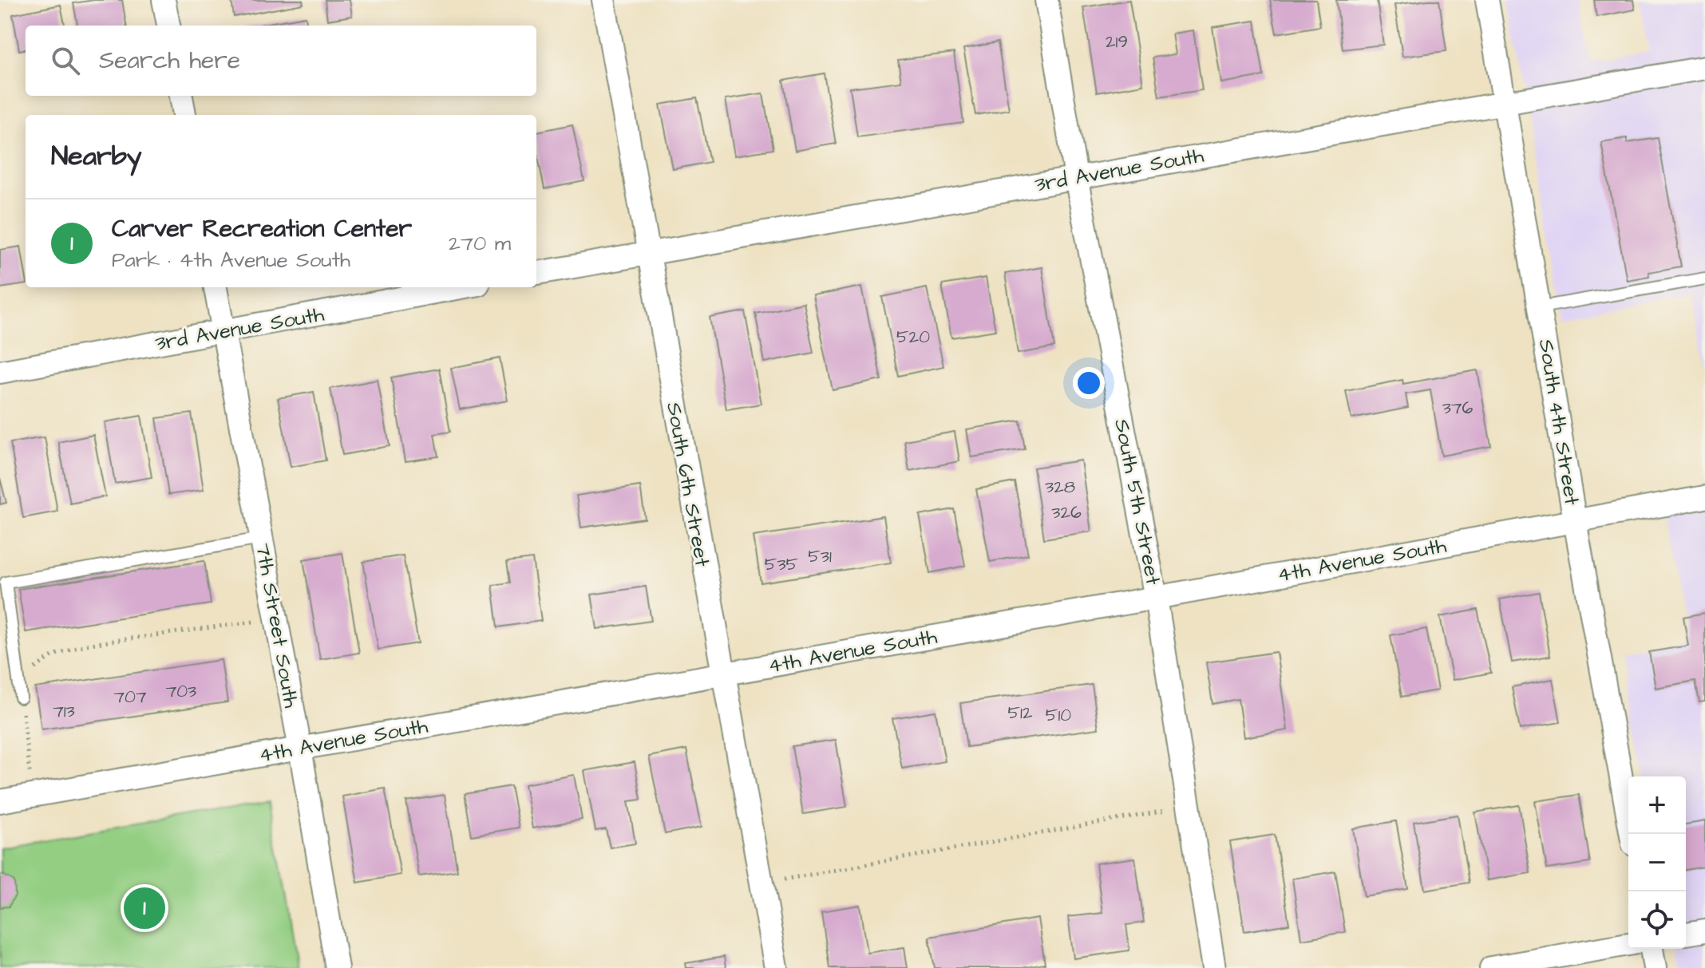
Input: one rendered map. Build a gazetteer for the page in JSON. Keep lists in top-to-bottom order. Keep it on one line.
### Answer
{"streets":{"street":["3rd Avenue South","South 4th Street","South 6th Street","South 5th Street","4th Avenue South","7th Street South"]},"crossings":[["3rd Avenue South","South 4th Street"],["3rd Avenue South","South 6th Street"],["3rd Avenue South","South 5th Street"],["3rd Avenue South","7th Street South"],["South 4th Street","4th Avenue South"],["South 6th Street","4th Avenue South"],["South 5th Street","4th Avenue South"],["4th Avenue South","7th Street South"]],"house_numbers":["219","520","376","328","326","531","535","703","707","713","512","510"],"page":{"search":"Search here","heading":"Nearby","list":[{"mark":"1","name":"Carver Recreation Center","note":"Park · 4th Avenue South","value":"270 m"}],"map_buttons":["+","−"],"pins":"1"}}
